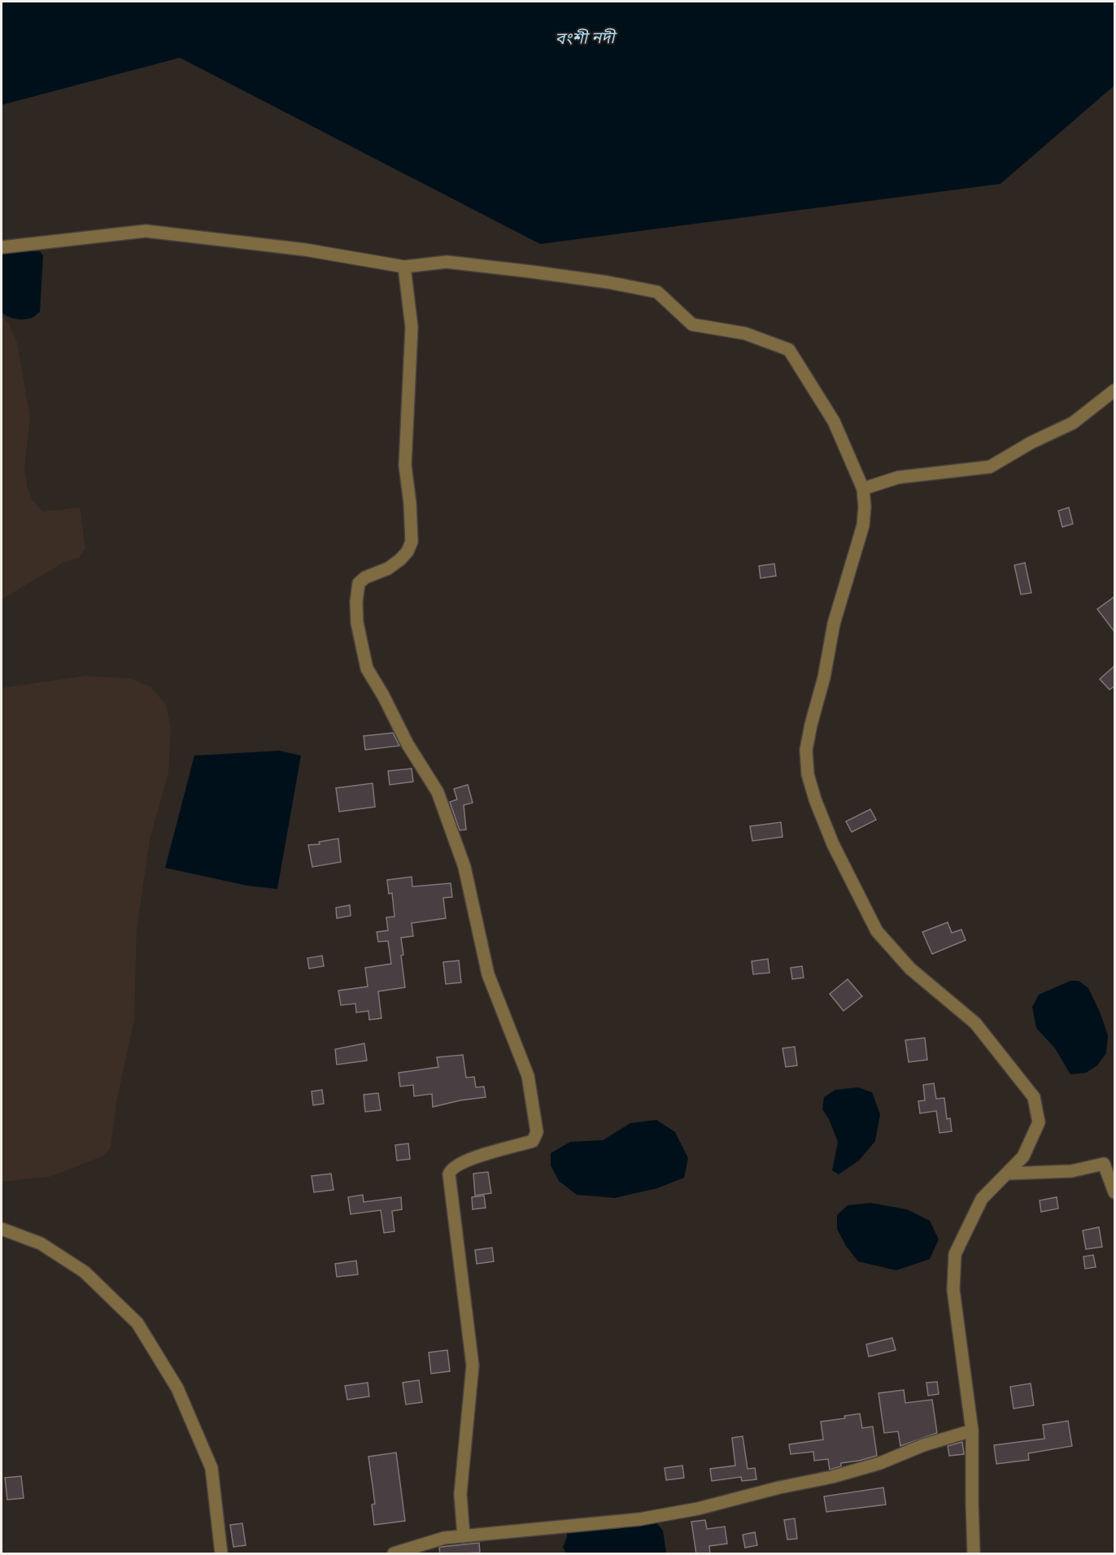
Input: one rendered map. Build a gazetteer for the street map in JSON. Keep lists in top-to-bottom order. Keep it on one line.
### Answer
{"water":["বংশী নদী"]}
